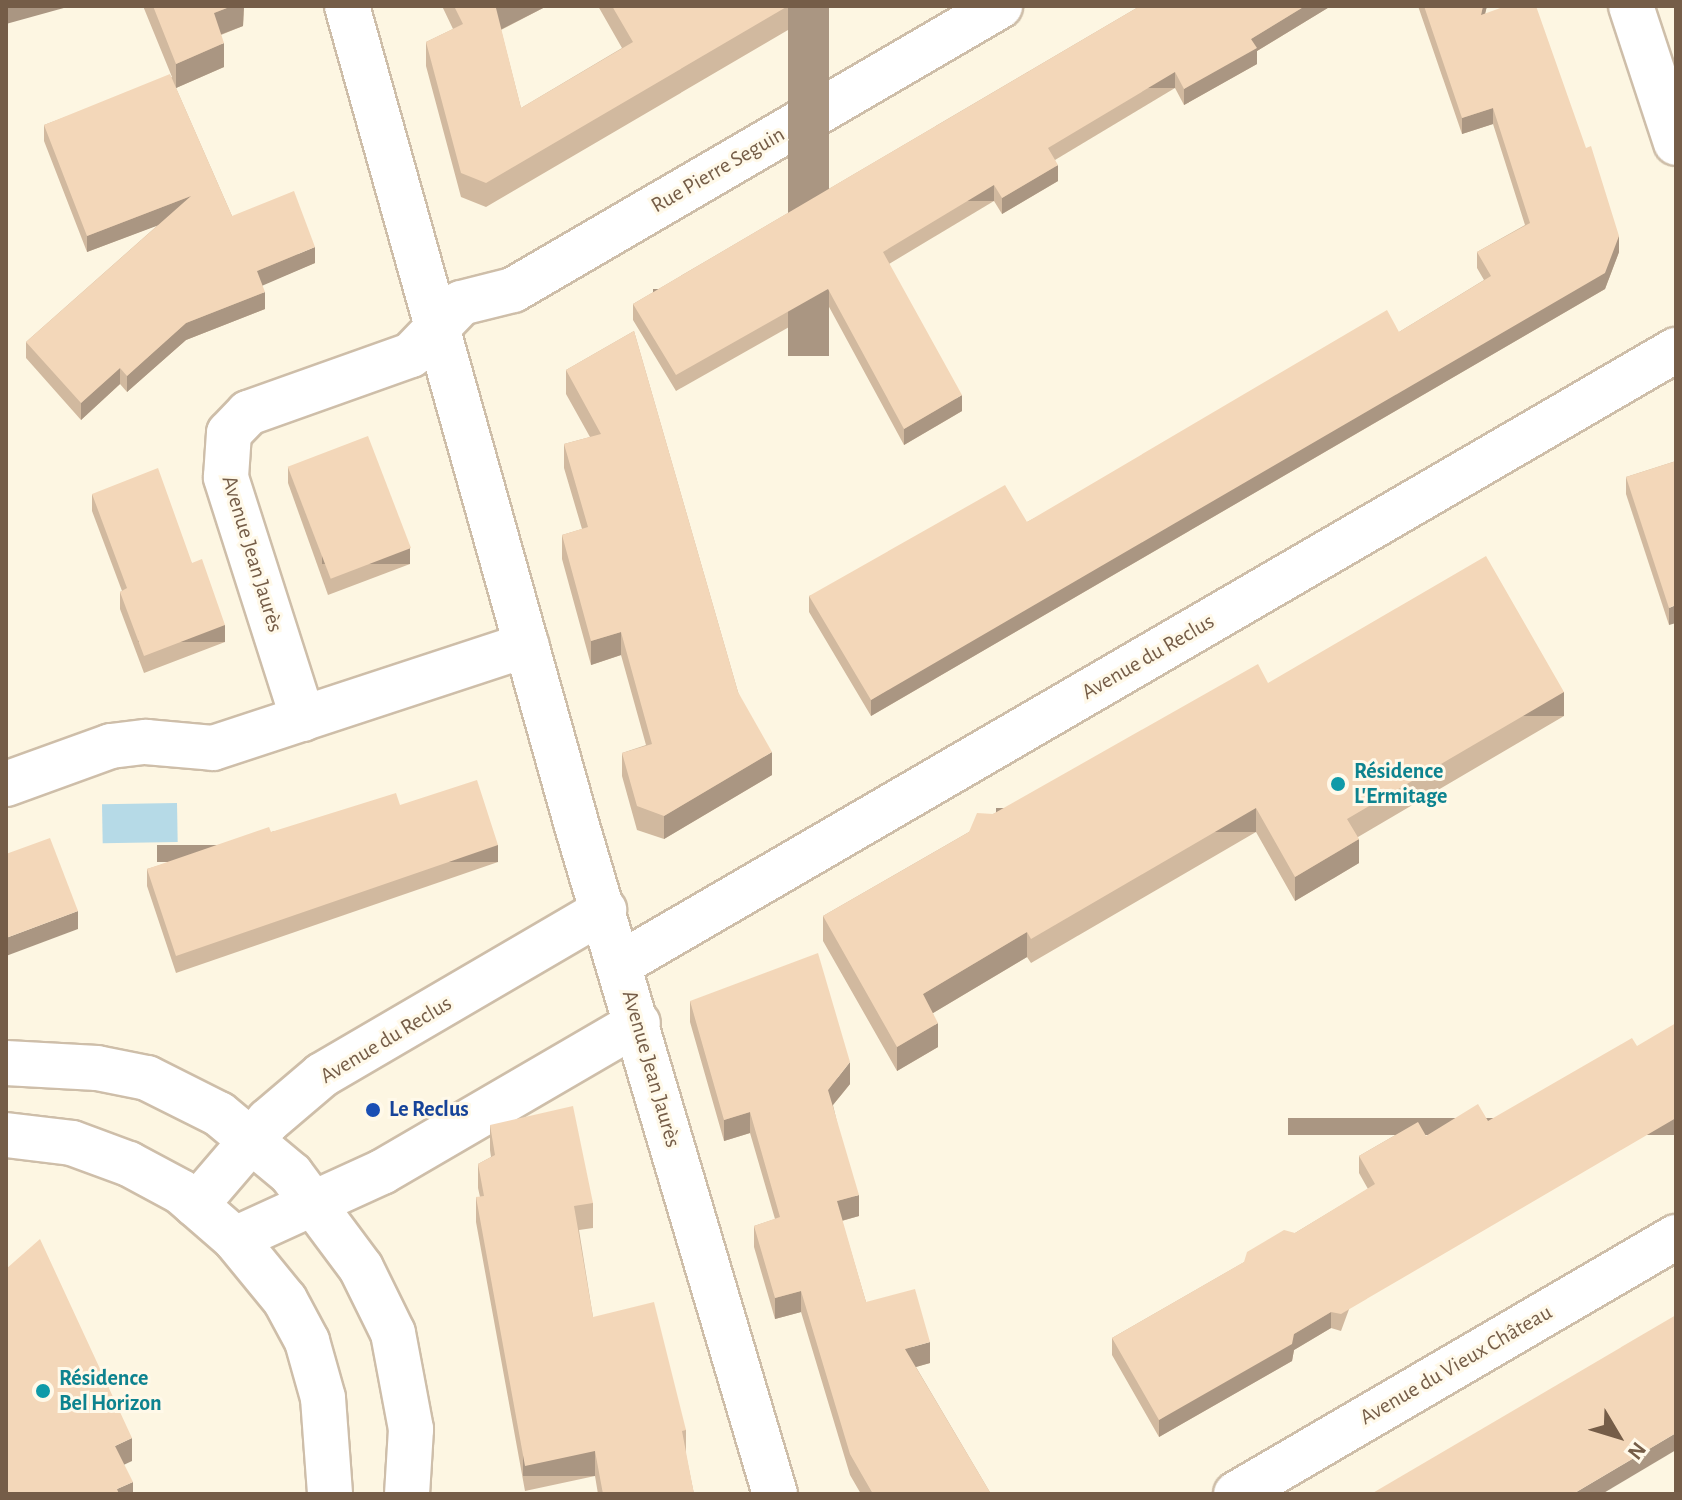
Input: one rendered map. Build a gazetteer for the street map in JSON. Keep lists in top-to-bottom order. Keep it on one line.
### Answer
{"streets":{"street":["Rue Pierre Seguin","Avenue Jean Jaurès","Avenue du Reclus","Avenue du Vieux Château"]},"crossings":[["Rue Pierre Seguin","Avenue Jean Jaurès"],["Avenue Jean Jaurès","Avenue du Reclus"]],"places":["Résidence L'Ermitage","Le Reclus","Résidence Bel Horizon"],"north":"bottom right"}
